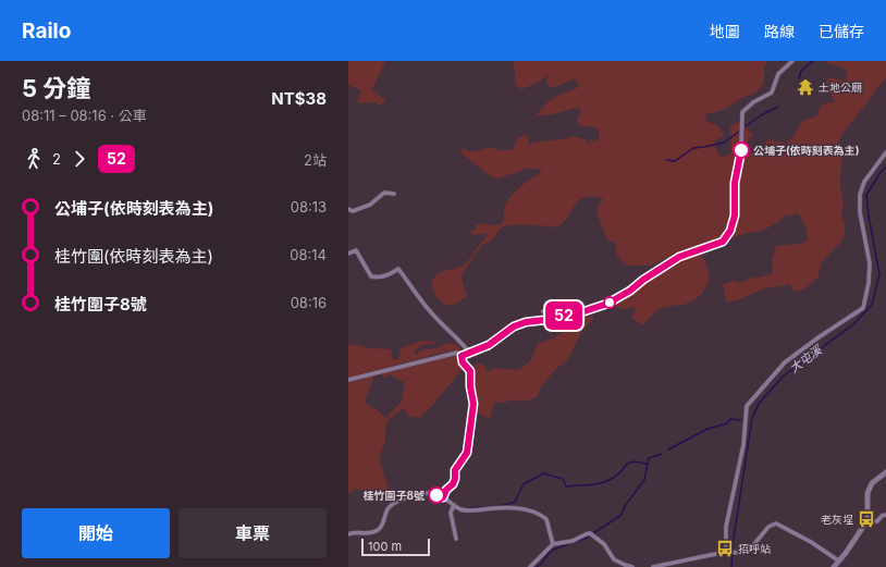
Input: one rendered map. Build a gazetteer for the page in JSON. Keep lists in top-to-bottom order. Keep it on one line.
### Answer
{"water":["大屯溪"],"places":{"temple":["土地公廟"],"other":["公埔子(依時刻表為主)","桂竹圍子8號"],"bus stop":["老灰埕","招呼站"]},"lines":["bus line 52"],"scale_bar":"100 m","page":{"header":"Railo","nav":["地圖","路線","已儲存"],"heading":["5 分鐘","08:11 – 08:16 · 公車","NT$38"],"on_map":"52","legs":["2","52","2站"],"list":[{"name":"公埔子(依時刻表為主)","value":"08:13"},{"name":"桂竹圍(依時刻表為主)","value":"08:14"},{"name":"桂竹圍子8號","value":"08:16"}],"buttons":["開始","車票"],"scale":"100 m"}}
